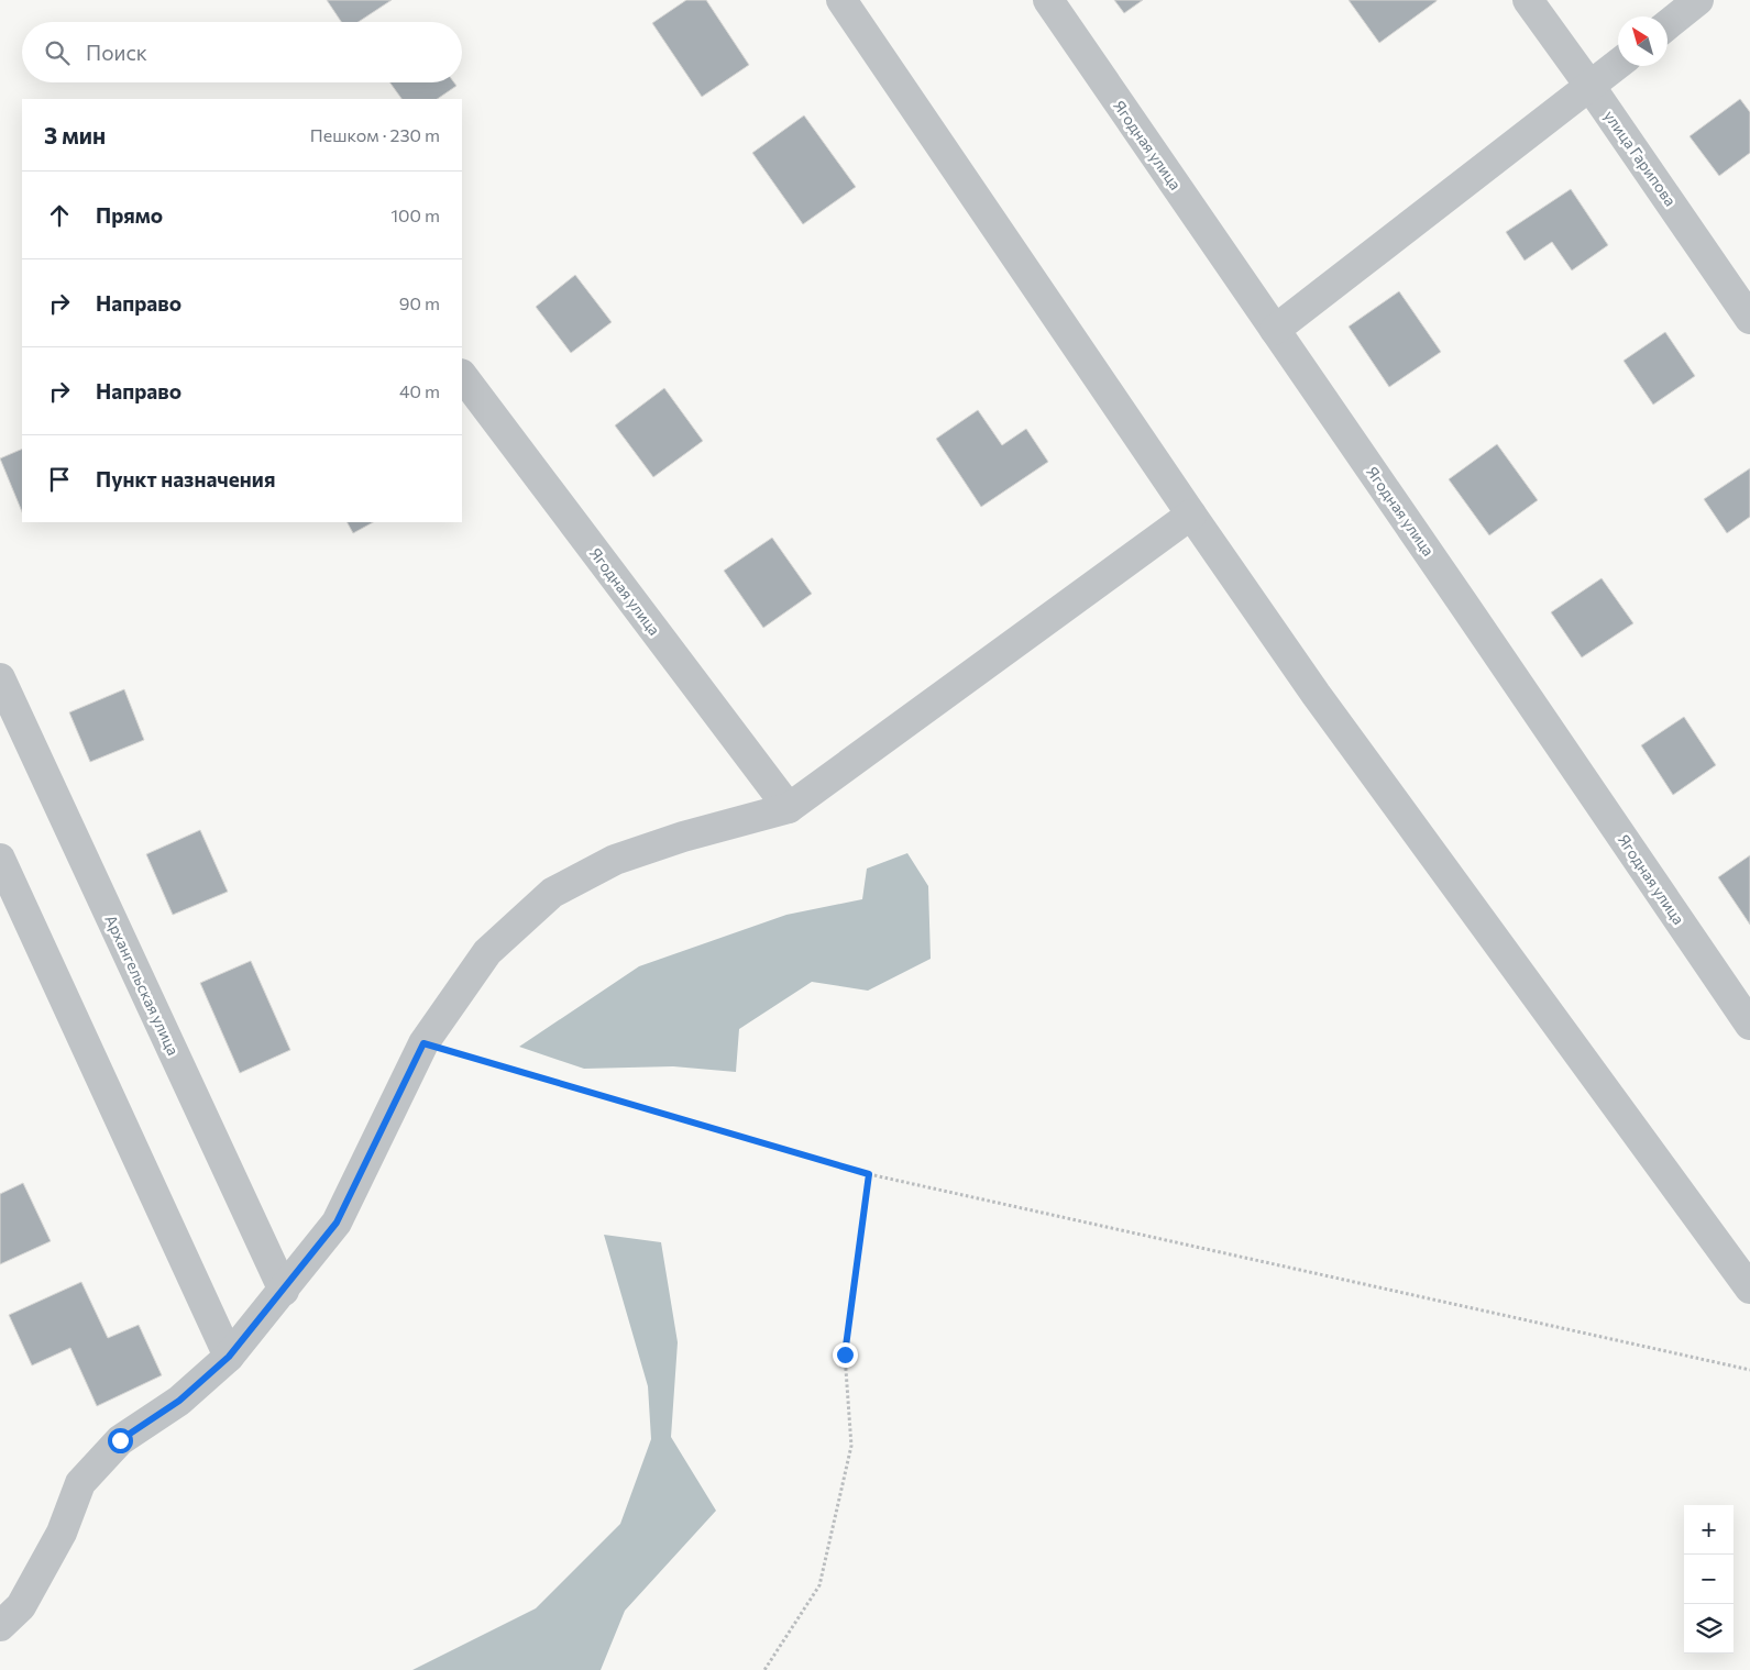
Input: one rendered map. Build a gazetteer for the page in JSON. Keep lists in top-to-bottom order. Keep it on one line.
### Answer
{"streets":{"street":["Ягодная улица","улица Гарипова","Архангельская улица"]},"north":"top left","page":{"search":"Поиск","heading":["3 мин","Пешком · 230 m"],"list":[["Прямо","100 m"],["Направо","90 m"],["Направо","40 m"],"Пункт назначения"],"map_buttons":["+","−"]}}
